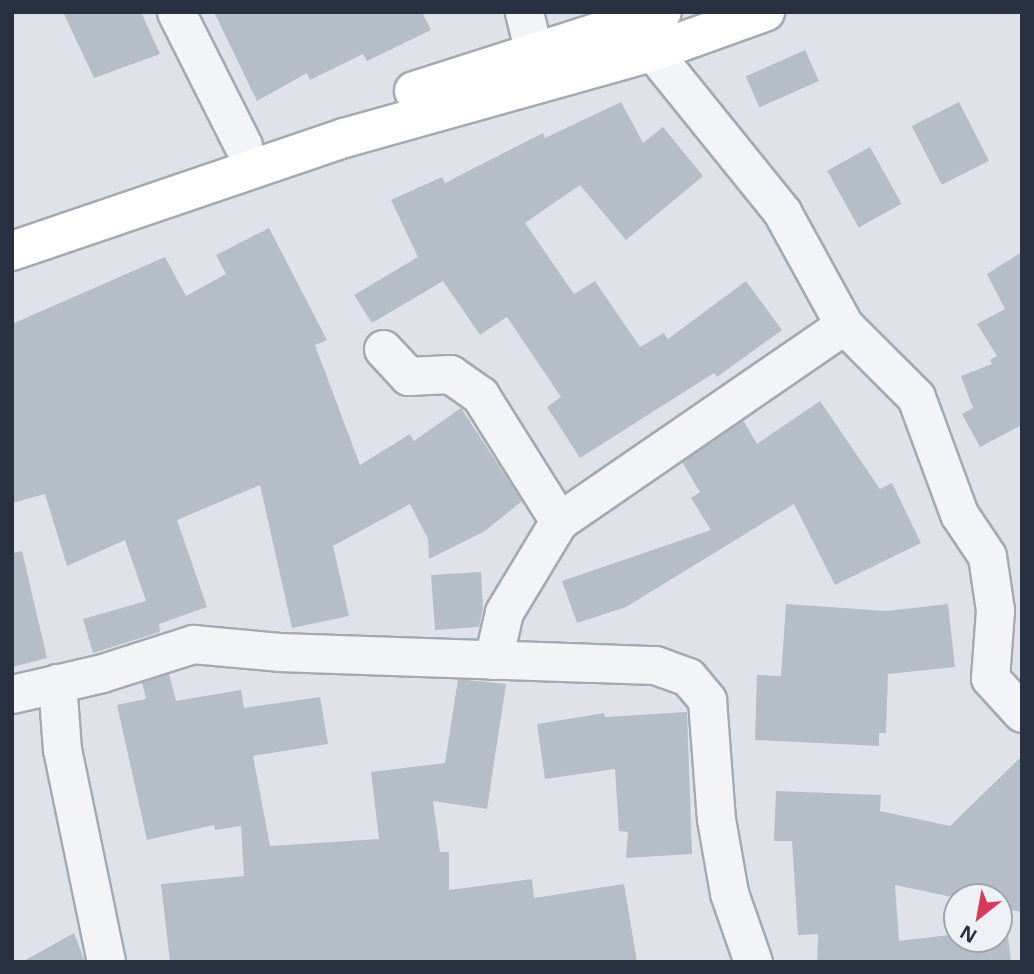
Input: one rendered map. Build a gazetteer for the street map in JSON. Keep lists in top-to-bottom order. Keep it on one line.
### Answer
{"north":"bottom left"}
